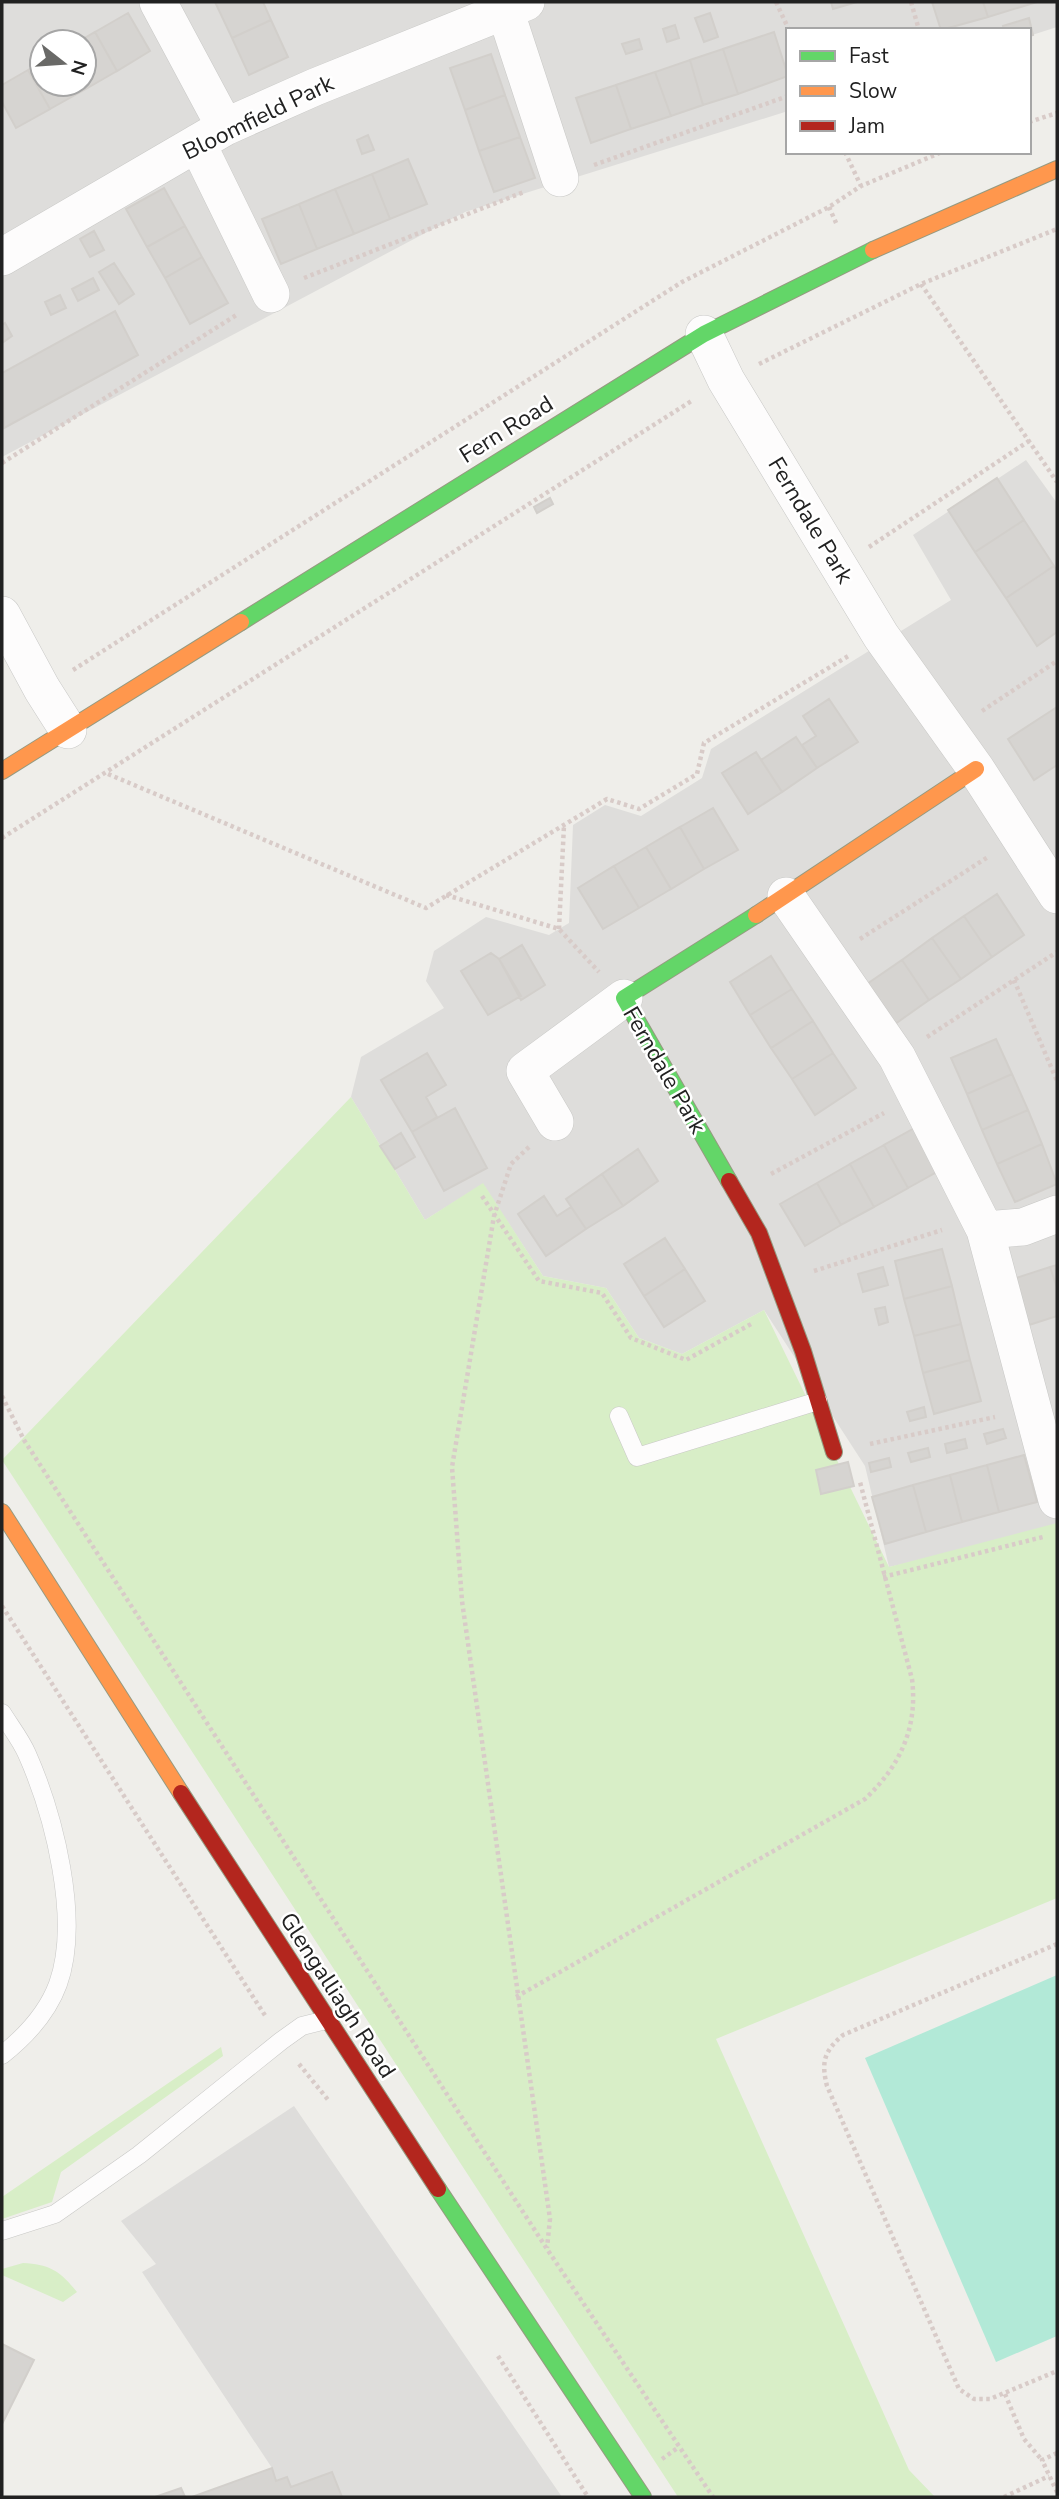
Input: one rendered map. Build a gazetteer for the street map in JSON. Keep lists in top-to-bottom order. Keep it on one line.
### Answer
{"streets":{"street":["Bloomfield Park","Fern Road","Ferndale Park","Glengalliagh Road"]},"crossings":[["Fern Road","Ferndale Park"]],"legend":["Fast","Slow","Jam"],"north":"right"}
